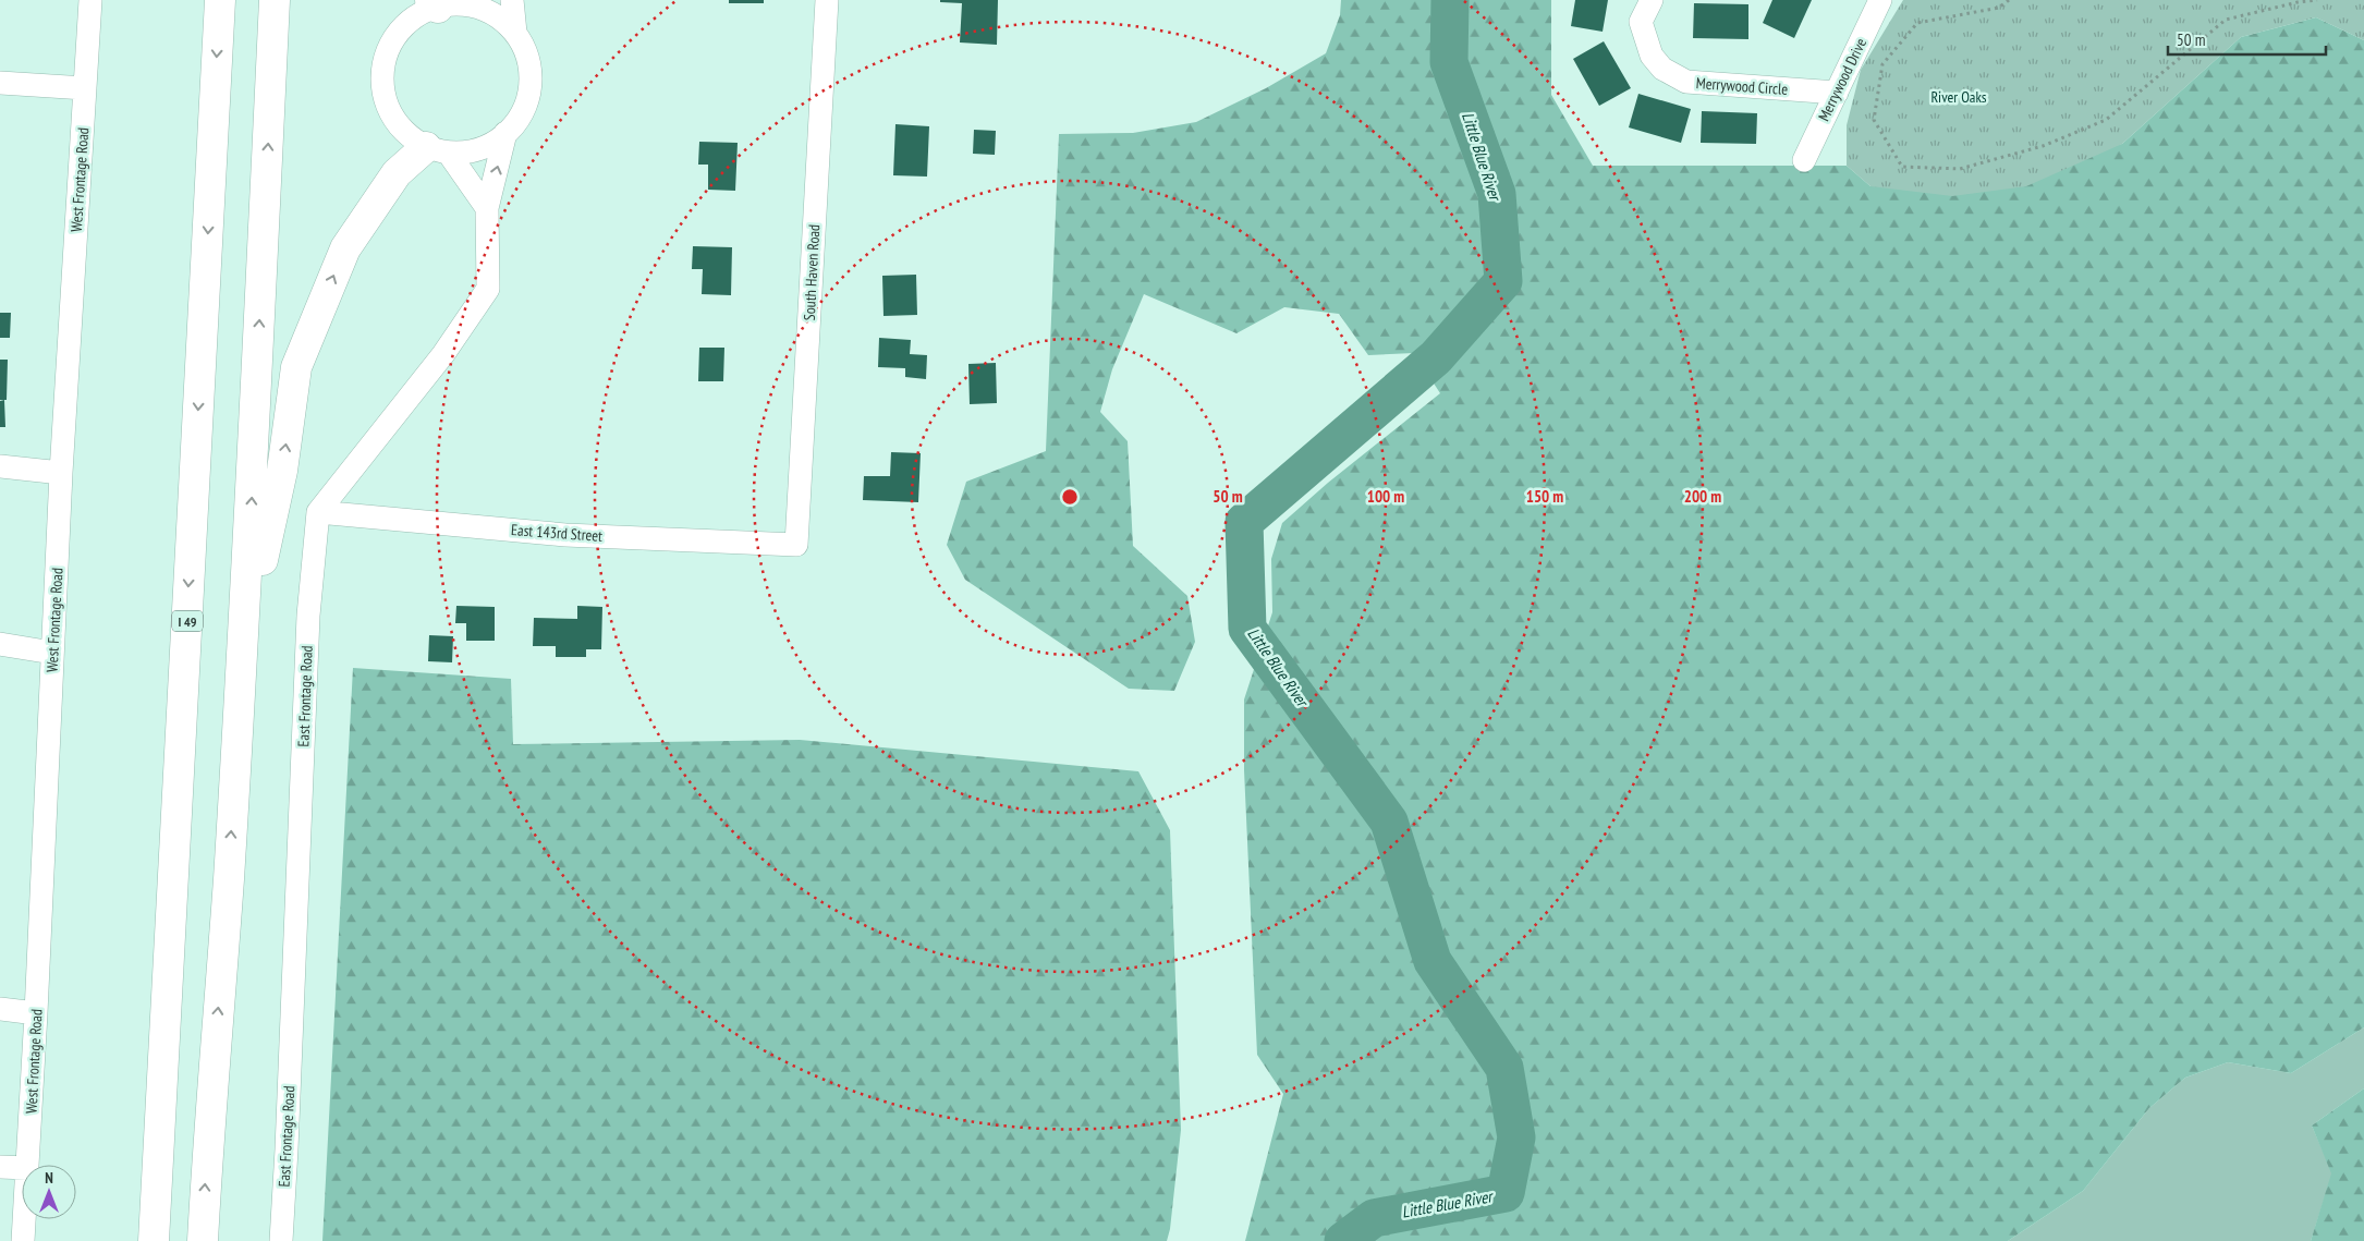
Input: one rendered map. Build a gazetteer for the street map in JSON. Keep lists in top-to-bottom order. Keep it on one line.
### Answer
{"streets":{"highway":["I 49"],"street":["Merrywood Drive","Merrywood Circle","West Frontage Road","South Haven Road","East 143rd Street","East Frontage Road"]},"crossings":[["Merrywood Drive","Merrywood Circle"],["South Haven Road","East 143rd Street"],["East 143rd Street","East Frontage Road"]],"water":["Little Blue River"],"parks":["River Oaks"],"scale_bar":"50 m","north":"top","rings":["50 m","100 m","150 m","200 m"]}
